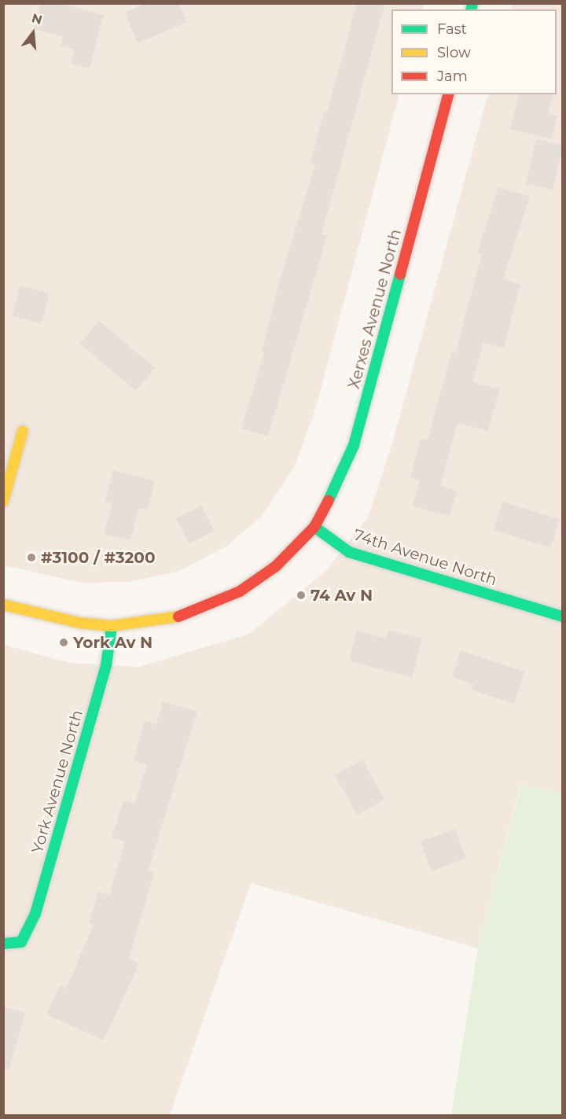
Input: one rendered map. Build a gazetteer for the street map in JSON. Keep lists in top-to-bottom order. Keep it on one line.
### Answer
{"streets":{"street":["Xerxes Avenue North","74th Avenue North","York Avenue North"]},"crossings":[["Xerxes Avenue North","74th Avenue North"]],"places":["#3100 / #3200","74 Av N","York Av N"],"legend":["Fast","Slow","Jam"],"north":"top"}
